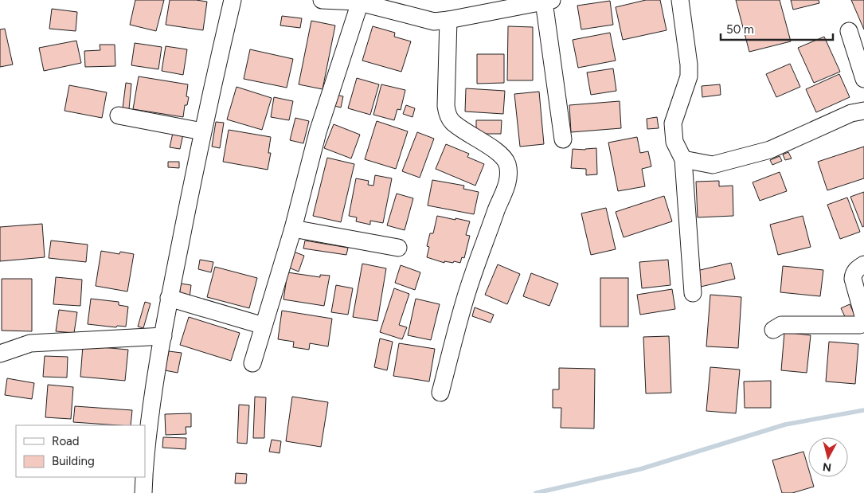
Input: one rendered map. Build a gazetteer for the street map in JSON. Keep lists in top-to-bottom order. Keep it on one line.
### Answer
{"legend":["Road","Building"],"scale_bar":"50 m","north":"bottom"}
